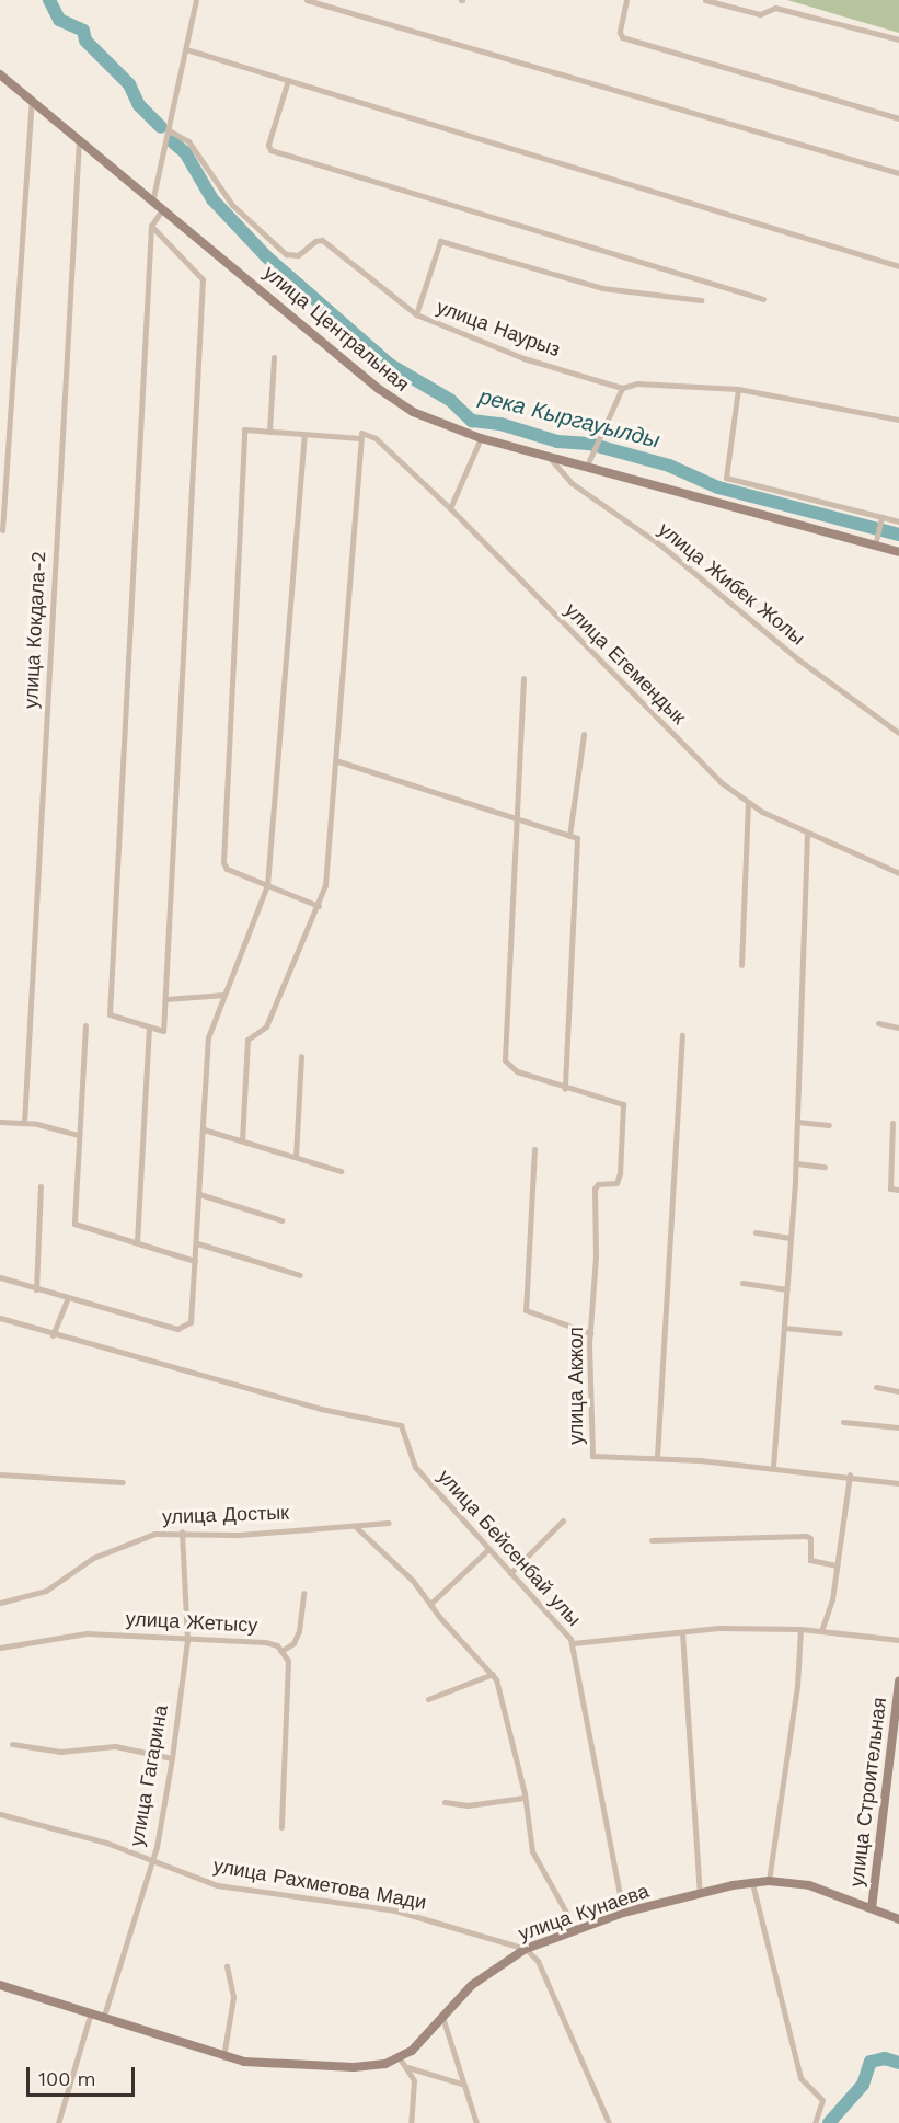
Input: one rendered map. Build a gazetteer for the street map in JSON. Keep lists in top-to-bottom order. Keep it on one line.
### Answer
{"streets":{"main road":["улица Центральная","улица Строительная","улица Кунаева"],"street":["улица Наурыз","улица Жибек Жолы","улица Кокдала-2","улица Егемендык","улица Акжол","улица Достык","улица Бейсенбай улы","улица Жетысу","улица Гагарина","улица Рахметова Мади"]},"crossings":[["улица Центральная","улица Жибек Жолы"],["улица Центральная","улица Кокдала-2"],["улица Достык","улица Гагарина"],["улица Бейсенбай улы","улица Кунаева"],["улица Жетысу","улица Гагарина"],["улица Гагарина","улица Рахметова Мади"],["улица Строительная","улица Кунаева"],["улица Рахметова Мади","улица Кунаева"]],"water":["река Кыргауылды"],"scale_bar":"100 m"}
